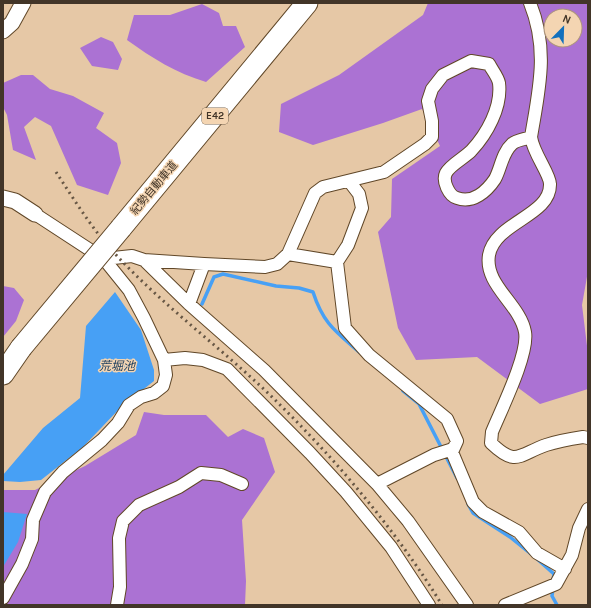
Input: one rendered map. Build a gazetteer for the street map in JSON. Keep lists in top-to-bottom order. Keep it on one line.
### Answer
{"streets":{"highway":["E42","紀勢自動車道"]},"water":["荒堀池"],"north":"top right"}
